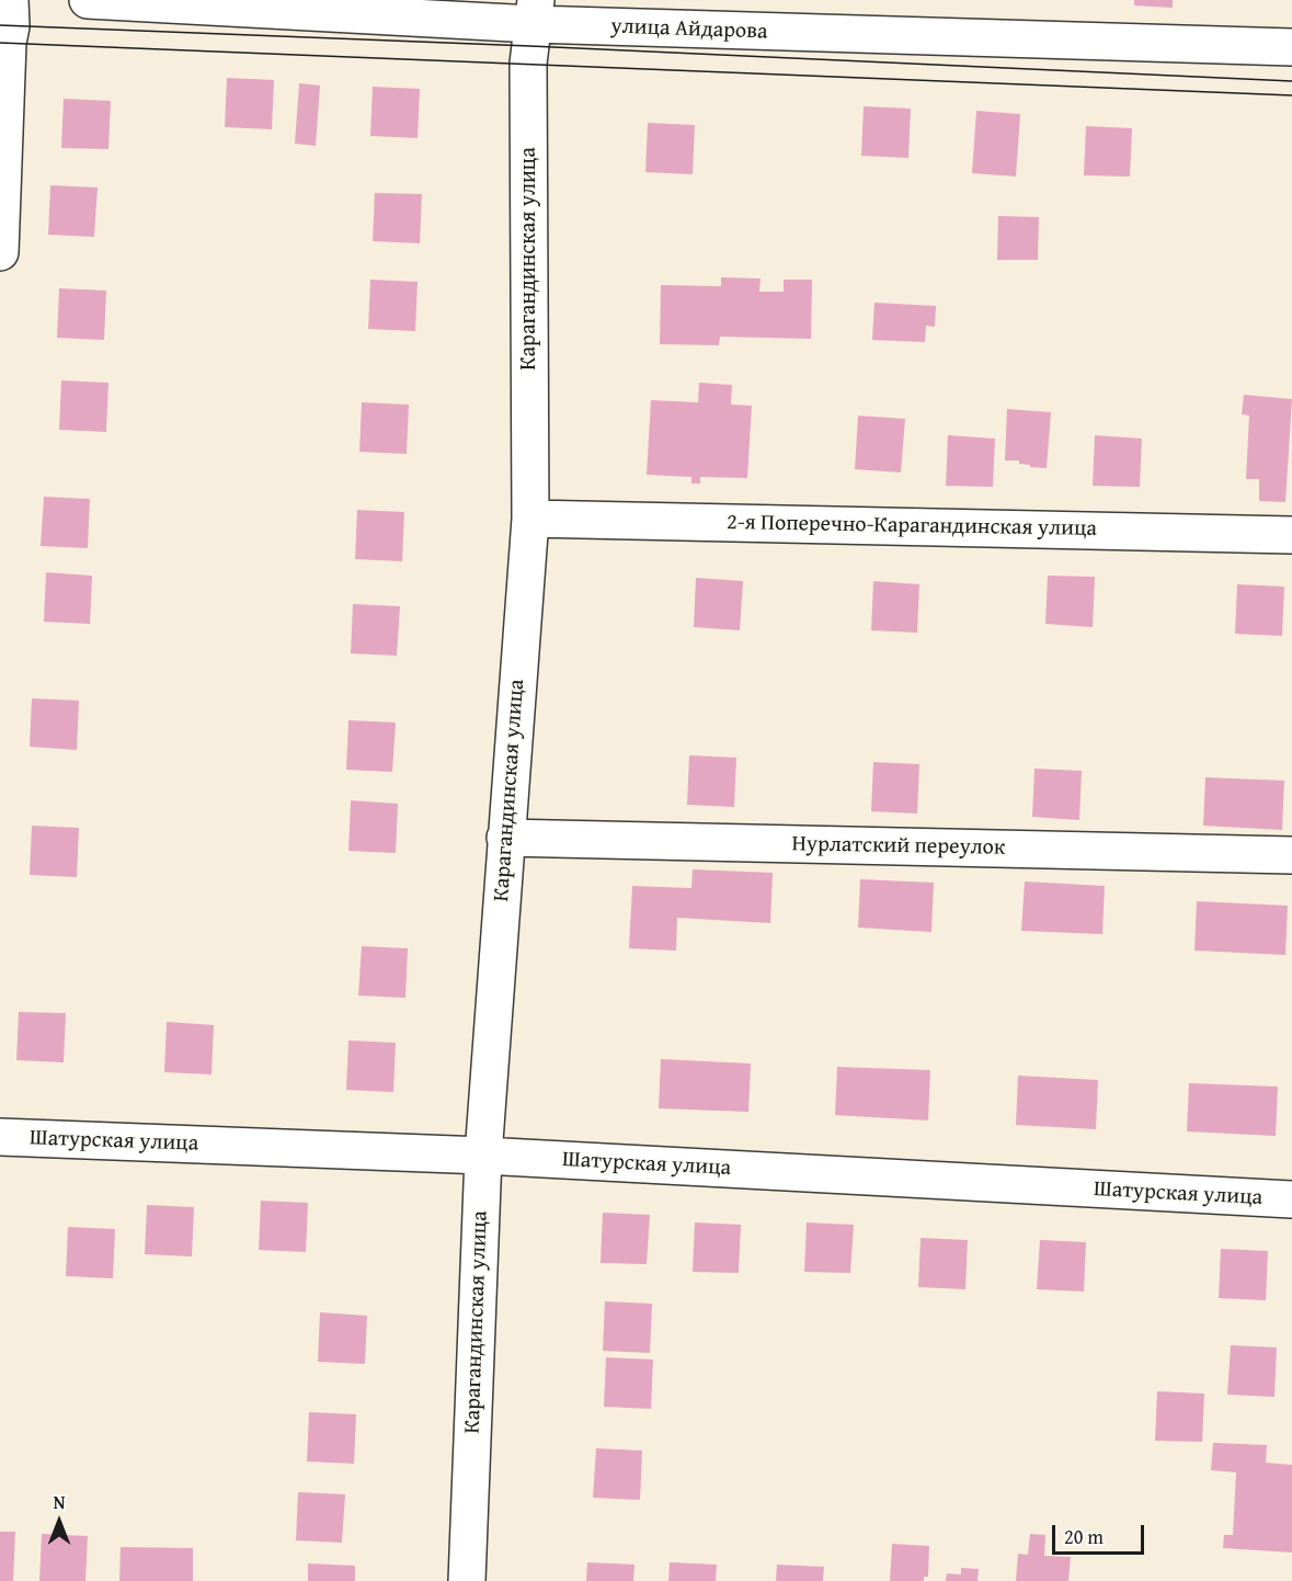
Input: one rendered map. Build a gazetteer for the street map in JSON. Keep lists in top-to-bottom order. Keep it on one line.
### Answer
{"streets":{"street":["улица Айдарова","Карагандинская улица","2-я Поперечно-Карагандинская улица","Нурлатский переулок","Шатурская улица"]},"crossings":[["улица Айдарова","Карагандинская улица"],["Карагандинская улица","2-я Поперечно-Карагандинская улица"],["Карагандинская улица","Нурлатский переулок"],["Карагандинская улица","Шатурская улица"]],"scale_bar":"20 m","north":"top"}
